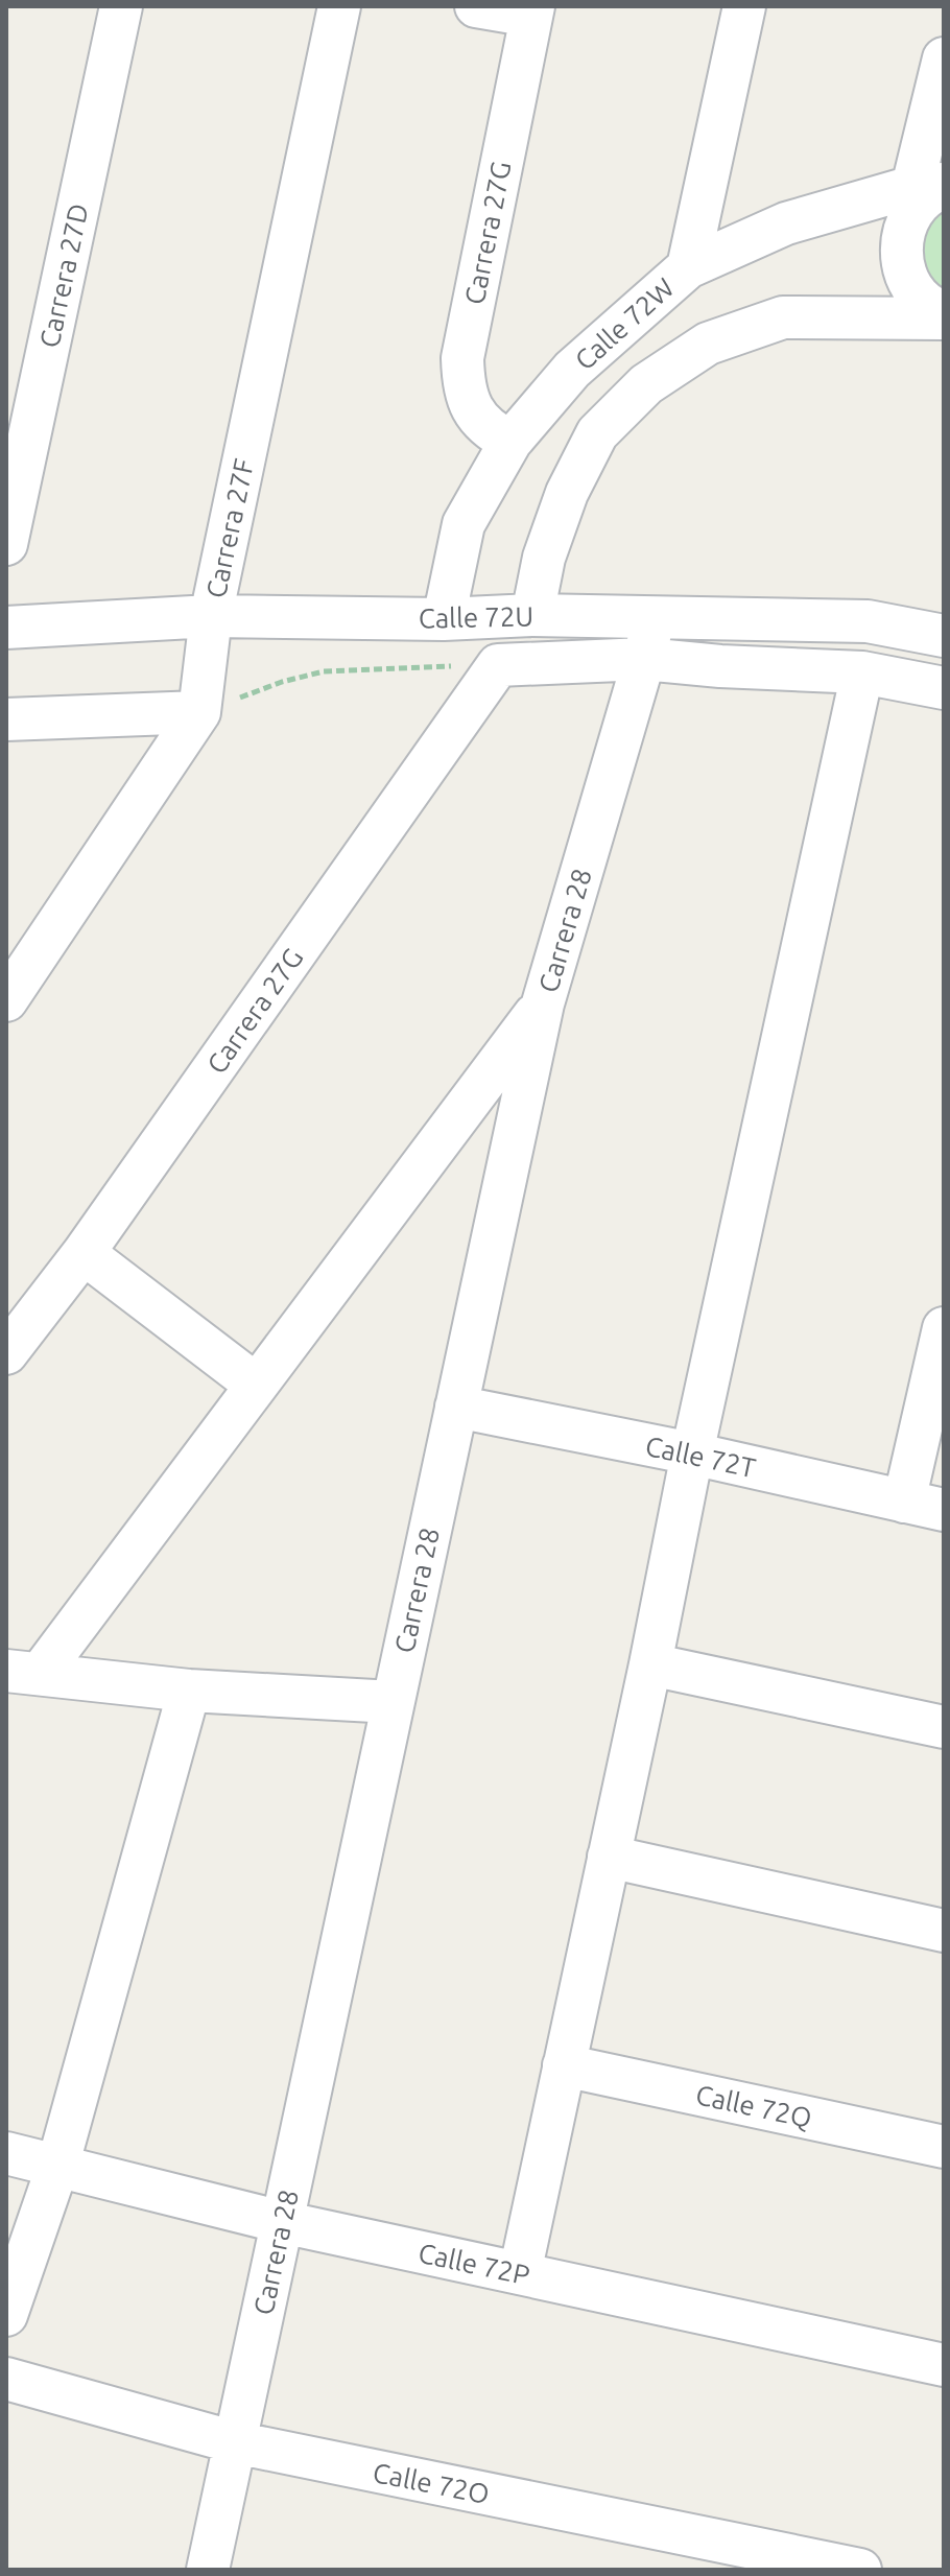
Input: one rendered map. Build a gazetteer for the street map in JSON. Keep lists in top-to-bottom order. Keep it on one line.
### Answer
{"streets":{"street":["Carrera 27G","Carrera 27D","Calle 72W","Carrera 27F","Calle 72U","Carrera 28","Calle 72T","Calle 72Q","Calle 72P","Calle 72O"]},"crossings":[["Carrera 27G","Calle 72W"],["Calle 72W","Calle 72U"],["Carrera 27F","Calle 72U"],["Calle 72U","Carrera 28"],["Carrera 28","Calle 72T"],["Carrera 28","Calle 72P"],["Carrera 28","Calle 72O"]]}
